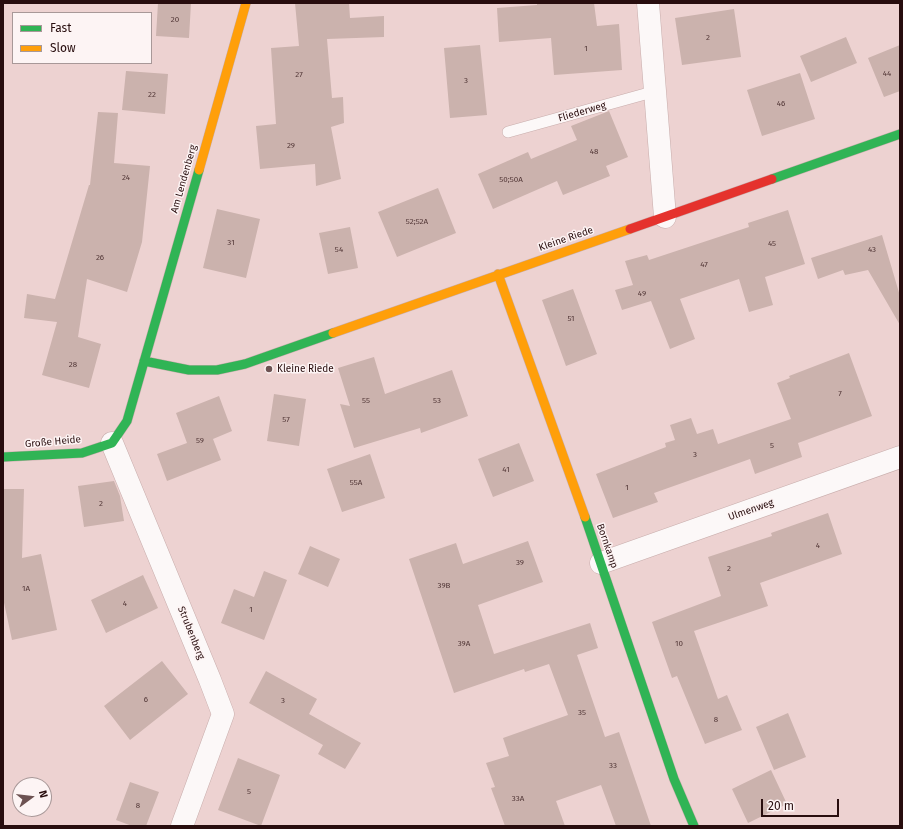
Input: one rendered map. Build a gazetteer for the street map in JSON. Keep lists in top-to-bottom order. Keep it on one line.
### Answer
{"streets":{"street":["Am Lendenberg","Kleine Riede","Große Heide","Ulmenweg","Bornkamp","Strubenberg"],"lane":["Fliederweg"]},"crossings":[["Am Lendenberg","Kleine Riede"],["Kleine Riede","Bornkamp"],["Große Heide","Strubenberg"],["Ulmenweg","Bornkamp"]],"places":["Kleine Riede"],"house_numbers":["20","2","1","44","27","3","22","46","29","48","24","50;50A","52;52A","31","45","54","43","26","47","49","51","28","7","55","53","57","59","5","3","41","55A","1","2","4","39","2","39B","1A","4","1","39A","10","6","3","35","8","33","5","33A","8"],"legend":["Fast","Slow"],"scale_bar":"20 m","north":"right"}
